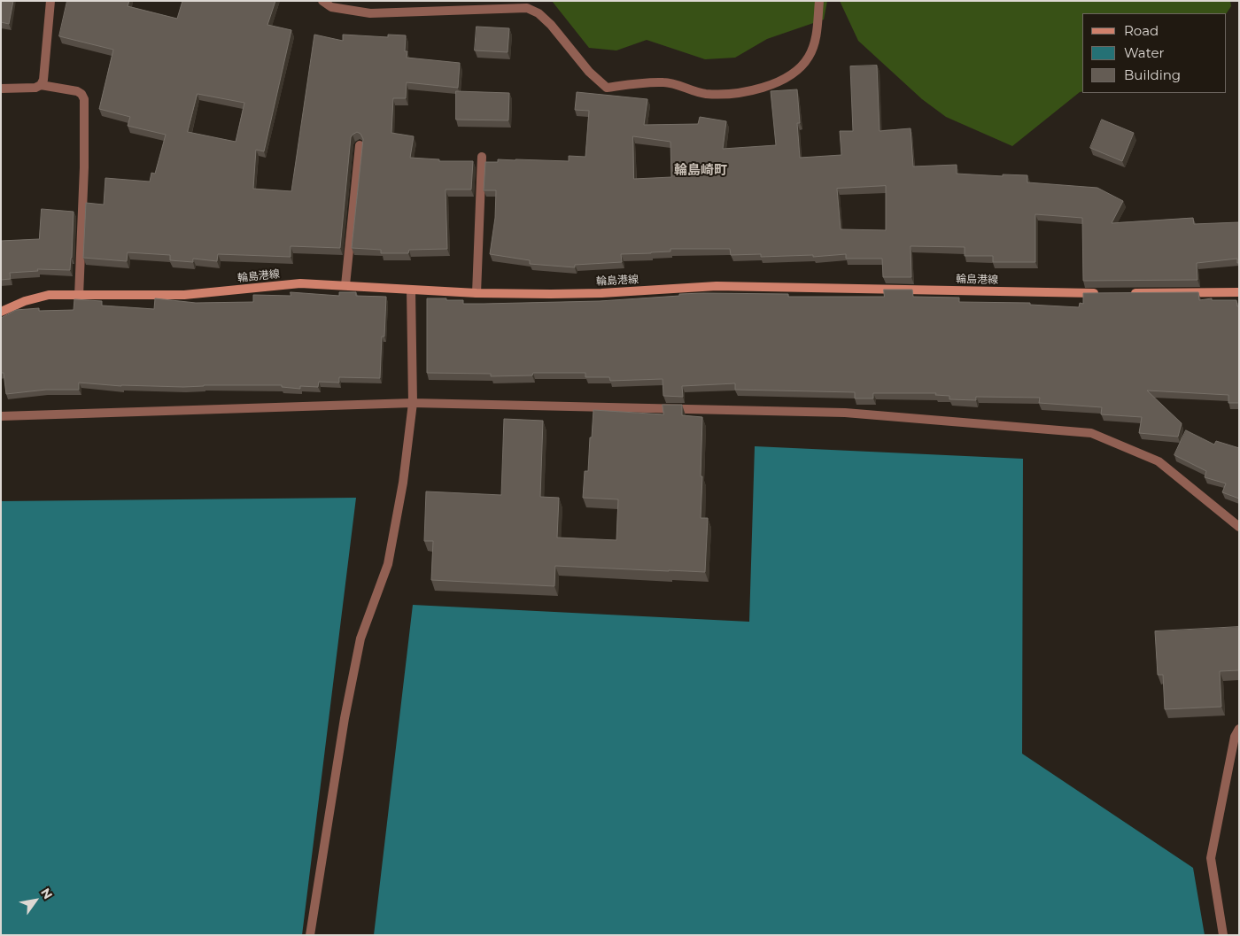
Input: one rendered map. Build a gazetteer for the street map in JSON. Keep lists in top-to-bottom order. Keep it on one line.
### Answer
{"streets":{"main road":["輪島港線"]},"districts":["輪島崎町"],"legend":["Road","Water","Building"],"north":"top right"}
